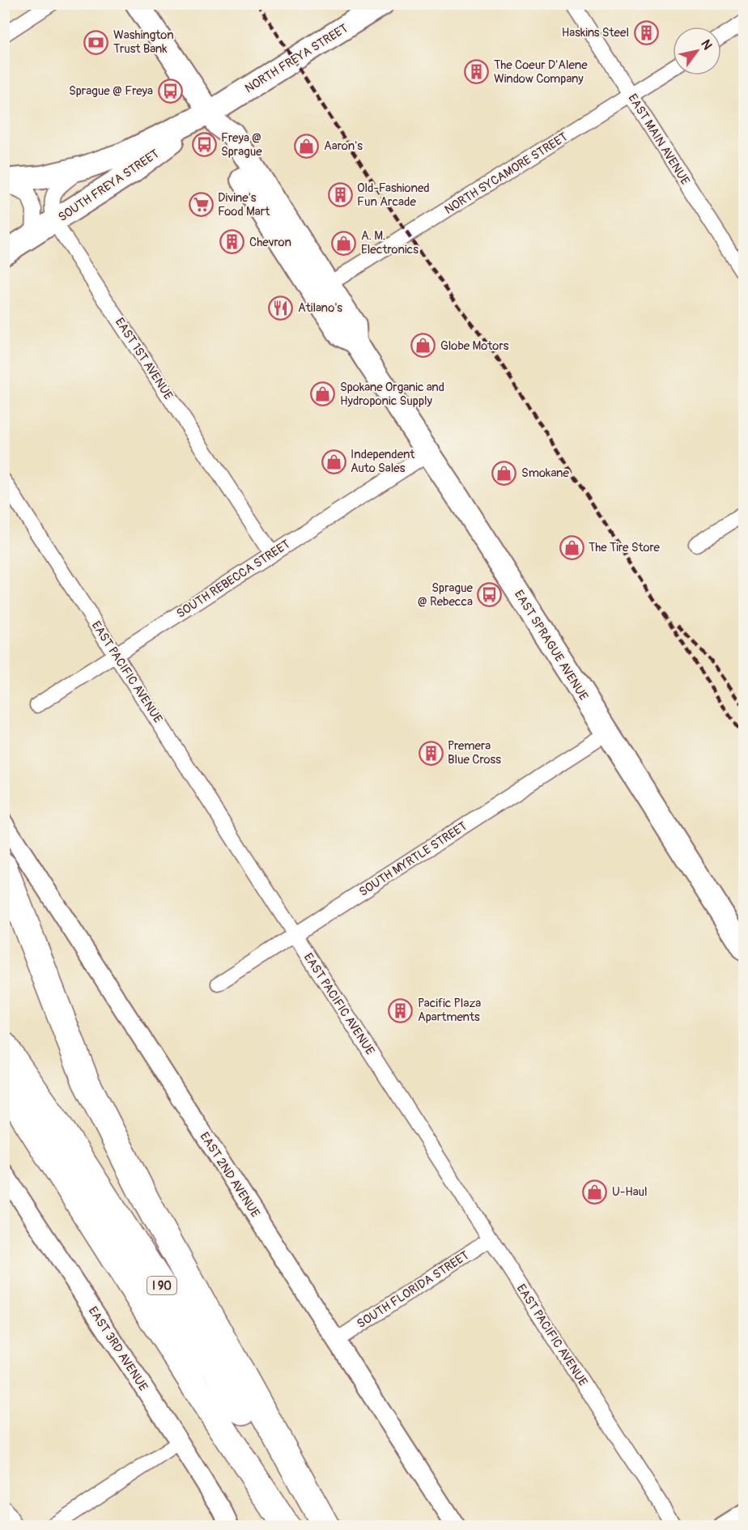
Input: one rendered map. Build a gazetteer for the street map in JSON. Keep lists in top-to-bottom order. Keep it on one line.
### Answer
{"streets":{"highway":["I 90"],"main road":["NORTH FREYA STREET","SOUTH FREYA STREET","EAST SPRAGUE AVENUE"],"street":["EAST MAIN AVENUE","NORTH SYCAMORE STREET","EAST 1ST AVENUE","SOUTH REBECCA STREET","EAST PACIFIC AVENUE","SOUTH MYRTLE STREET","EAST 2ND AVENUE","SOUTH FLORIDA STREET","EAST 3RD AVENUE"]},"crossings":[["NORTH FREYA STREET","SOUTH FREYA STREET"],["NORTH FREYA STREET","EAST SPRAGUE AVENUE"],["EAST MAIN AVENUE","NORTH SYCAMORE STREET"],["NORTH SYCAMORE STREET","EAST SPRAGUE AVENUE"],["SOUTH FREYA STREET","EAST 1ST AVENUE"],["SOUTH FREYA STREET","EAST SPRAGUE AVENUE"],["EAST 1ST AVENUE","SOUTH REBECCA STREET"],["SOUTH REBECCA STREET","EAST SPRAGUE AVENUE"],["SOUTH REBECCA STREET","EAST PACIFIC AVENUE"],["EAST SPRAGUE AVENUE","SOUTH MYRTLE STREET"],["EAST PACIFIC AVENUE","SOUTH MYRTLE STREET"],["EAST PACIFIC AVENUE","SOUTH FLORIDA STREET"],["EAST 2ND AVENUE","SOUTH FLORIDA STREET"]],"places":{"building":["Haskins Steel","The Coeur D'Alene Window Company","Old-Fashioned Fun Arcade","Chevron","Premera Blue Cross","Pacific Plaza Apartments"],"bank":["Washington Trust Bank"],"bus stop":["Sprague @ Freya","Freya @ Sprague","Sprague @ Rebecca"],"shop":["Aaron's","A. M. Electronics","Globe Motors","Spokane Organic and Hydroponic Supply","Independent Auto Sales","Smokane","The Tire Store","U-Haul"],"supermarket":["Divine's Food Mart"],"restaurant":["Atilano's"]},"north":"top right"}
